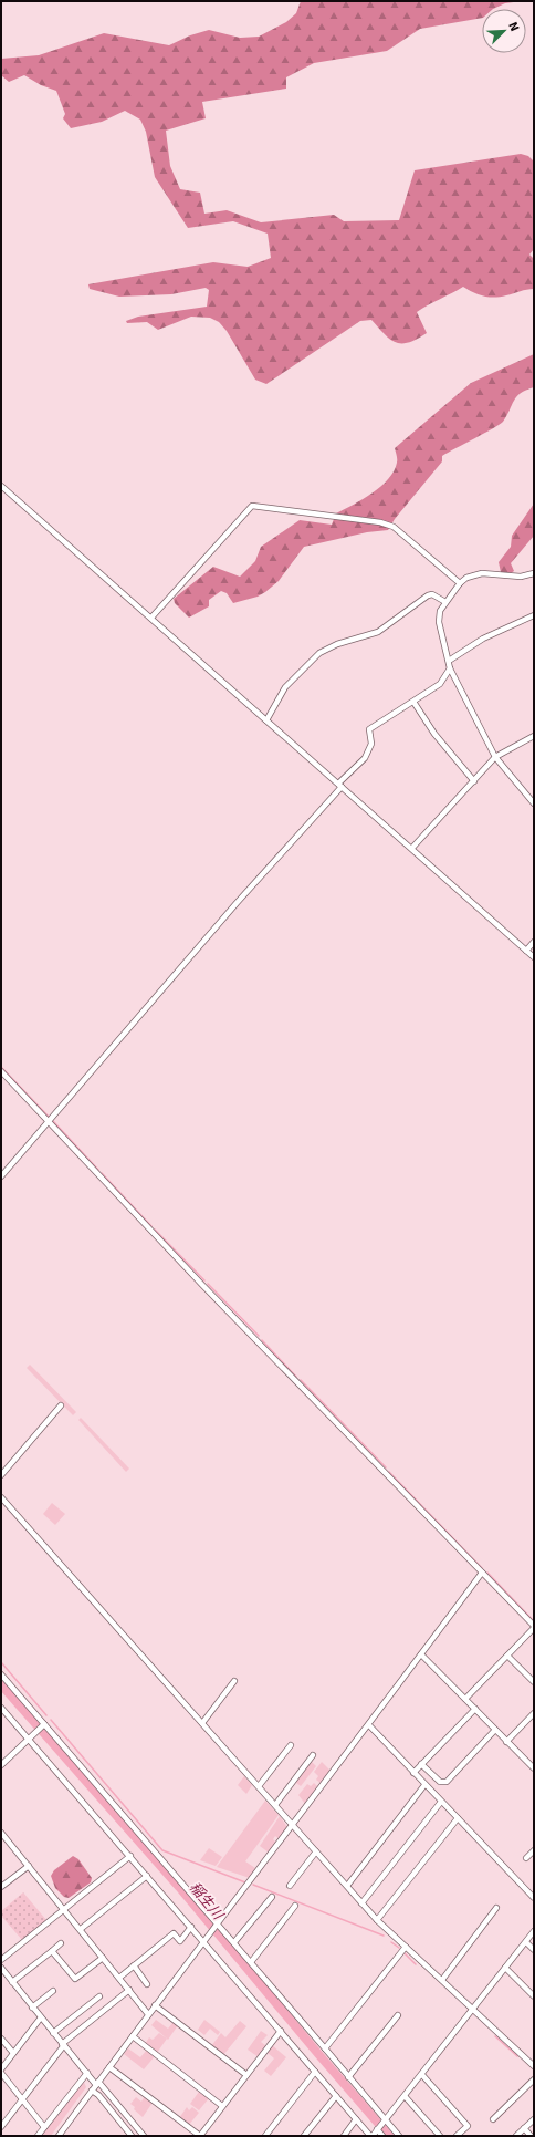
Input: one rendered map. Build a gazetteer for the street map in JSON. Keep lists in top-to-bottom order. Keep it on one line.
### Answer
{"water":["稲生川"],"north":"top right"}
